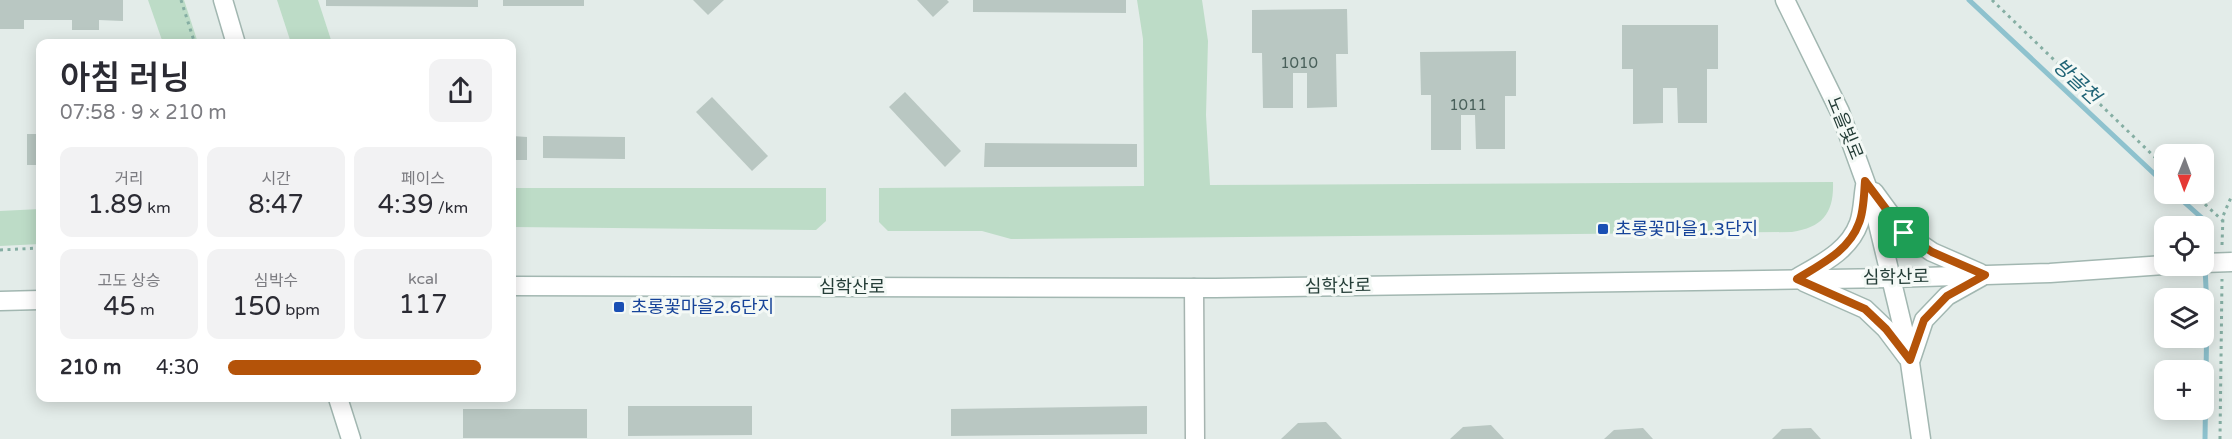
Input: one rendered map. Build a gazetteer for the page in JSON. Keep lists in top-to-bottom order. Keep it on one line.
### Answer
{"streets":{"street":["노을빛로","심학산로"]},"crossings":[["노을빛로","심학산로"]],"water":["방골천"],"places":{"transit":["초롱꽃마을1.3단지","초롱꽃마을2.6단지"]},"house_numbers":["1010","1011"],"north":"bottom","page":{"heading":["아침 러닝","07:58 · 9 × 210 m"],"stats":[["거리","1.89 km"],["시간","8:47"],["페이스","4:39 /km"],["고도 상승","45 m"],["심박수","150 bpm"],["kcal","117"]],"map_buttons":"+","list":[{"name":"210 m","note":"4:30"}]}}
